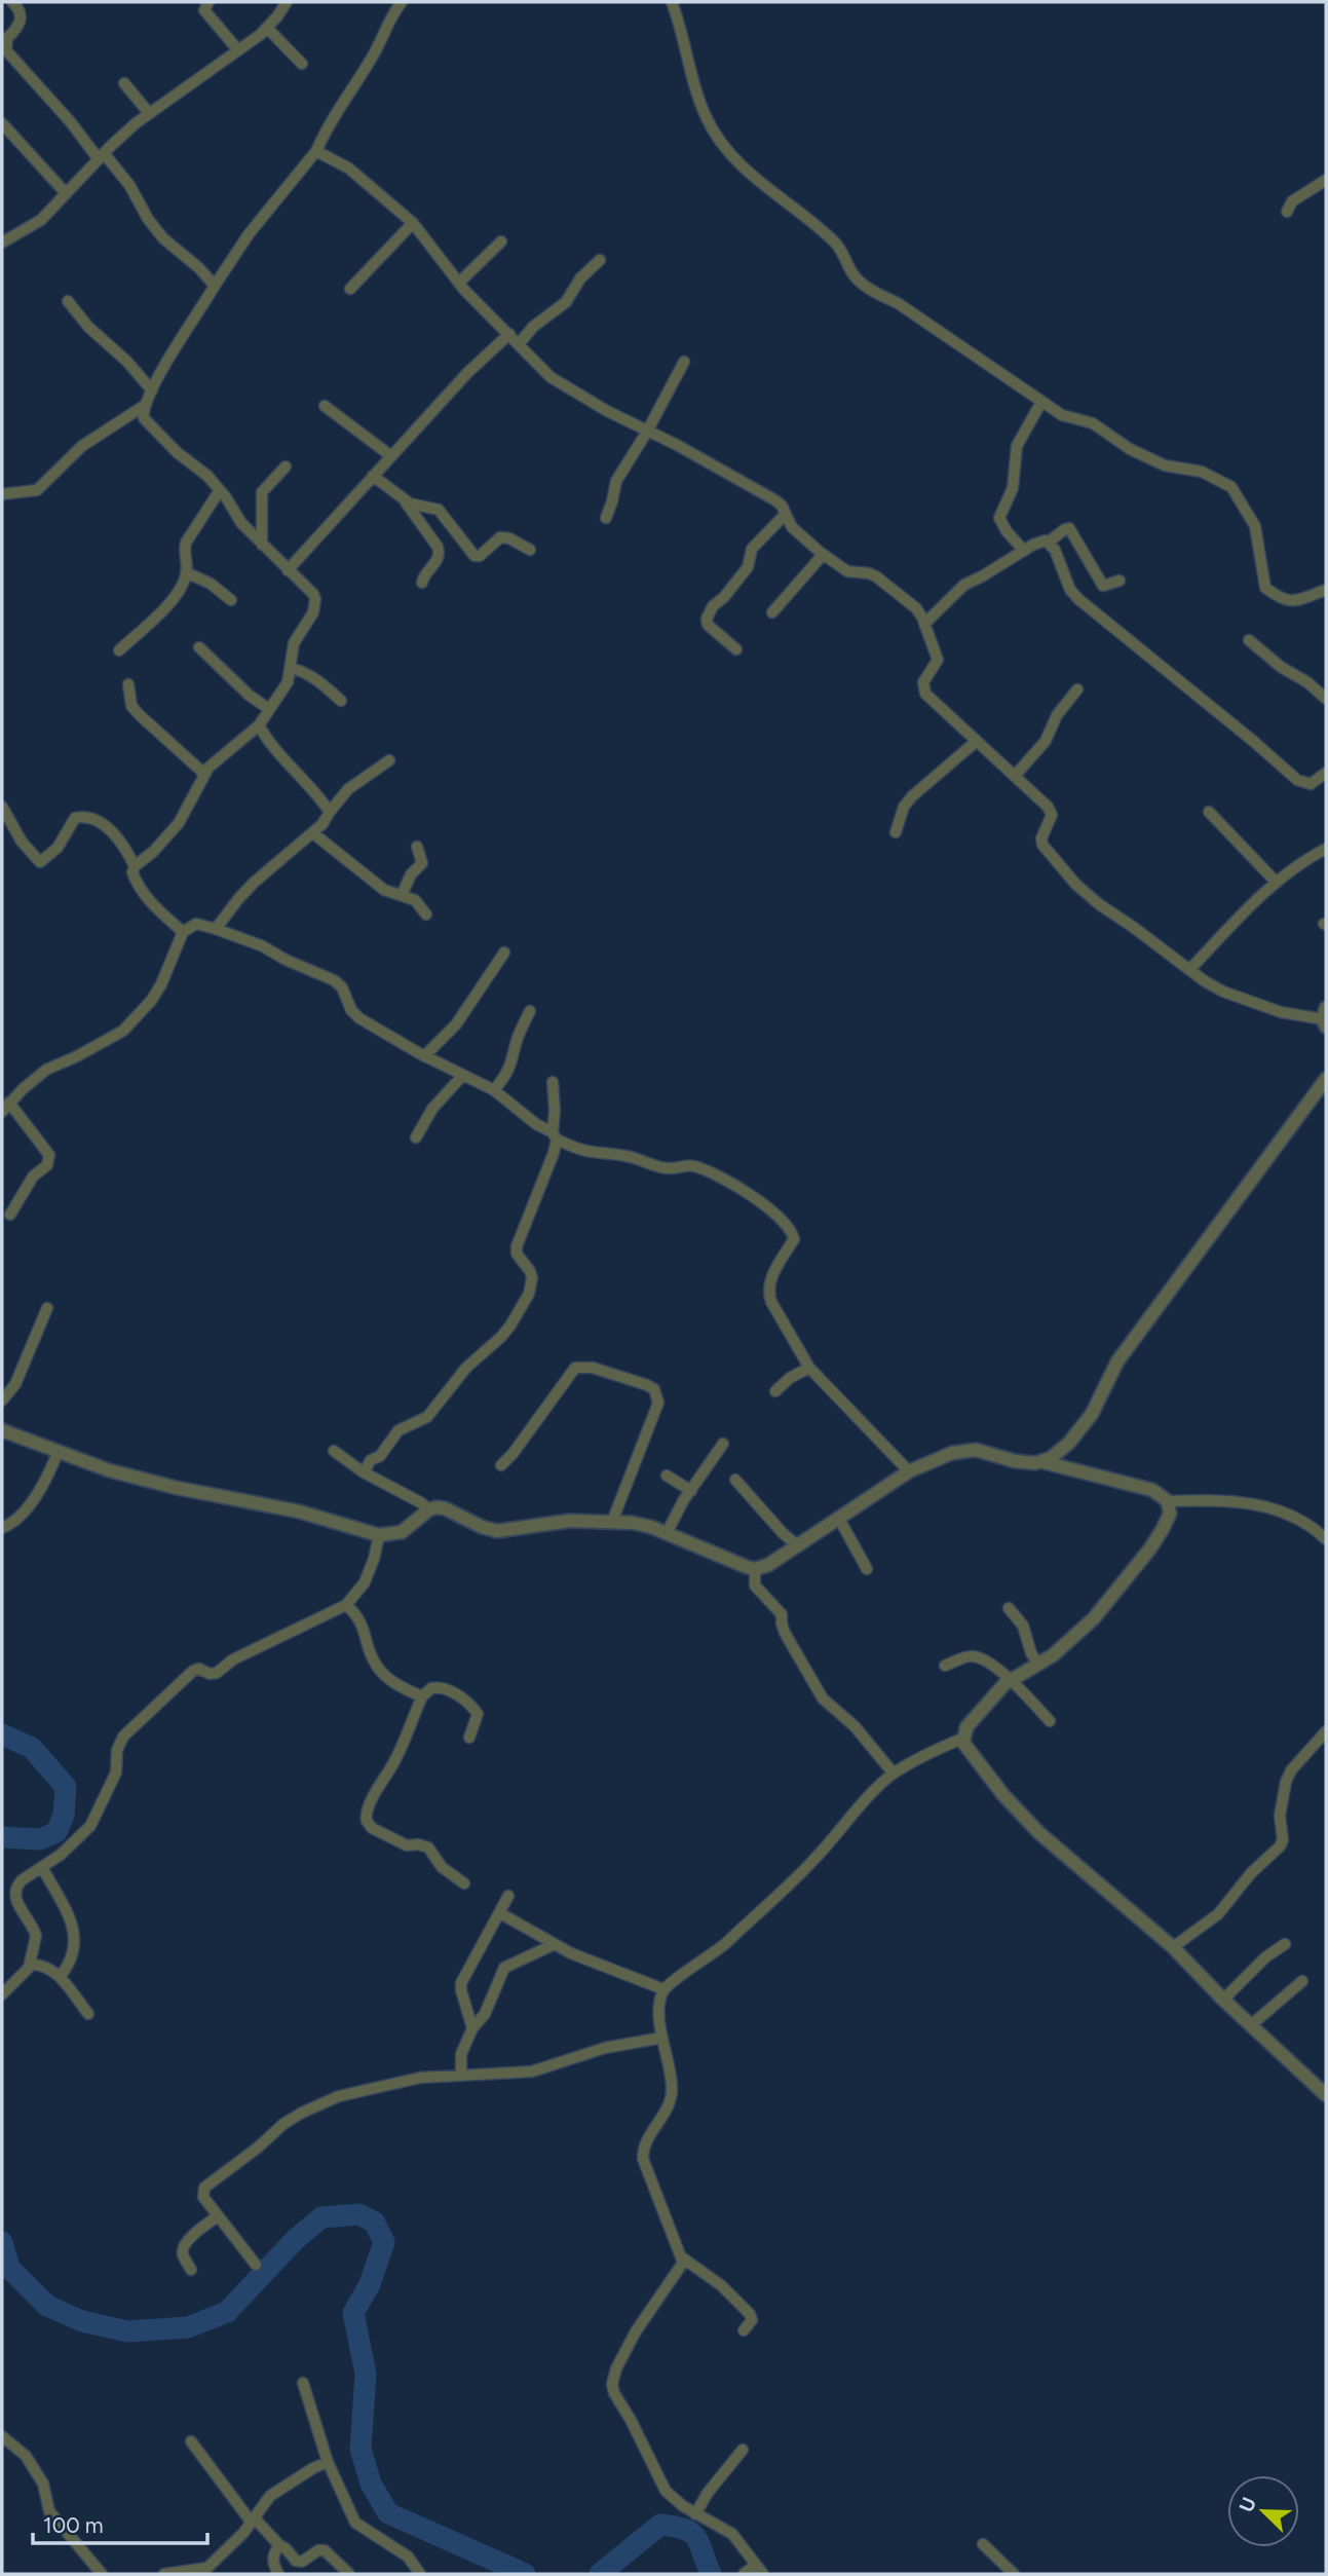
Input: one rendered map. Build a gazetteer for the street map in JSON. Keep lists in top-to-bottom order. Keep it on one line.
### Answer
{"scale_bar":"100 m","north":"top left"}
